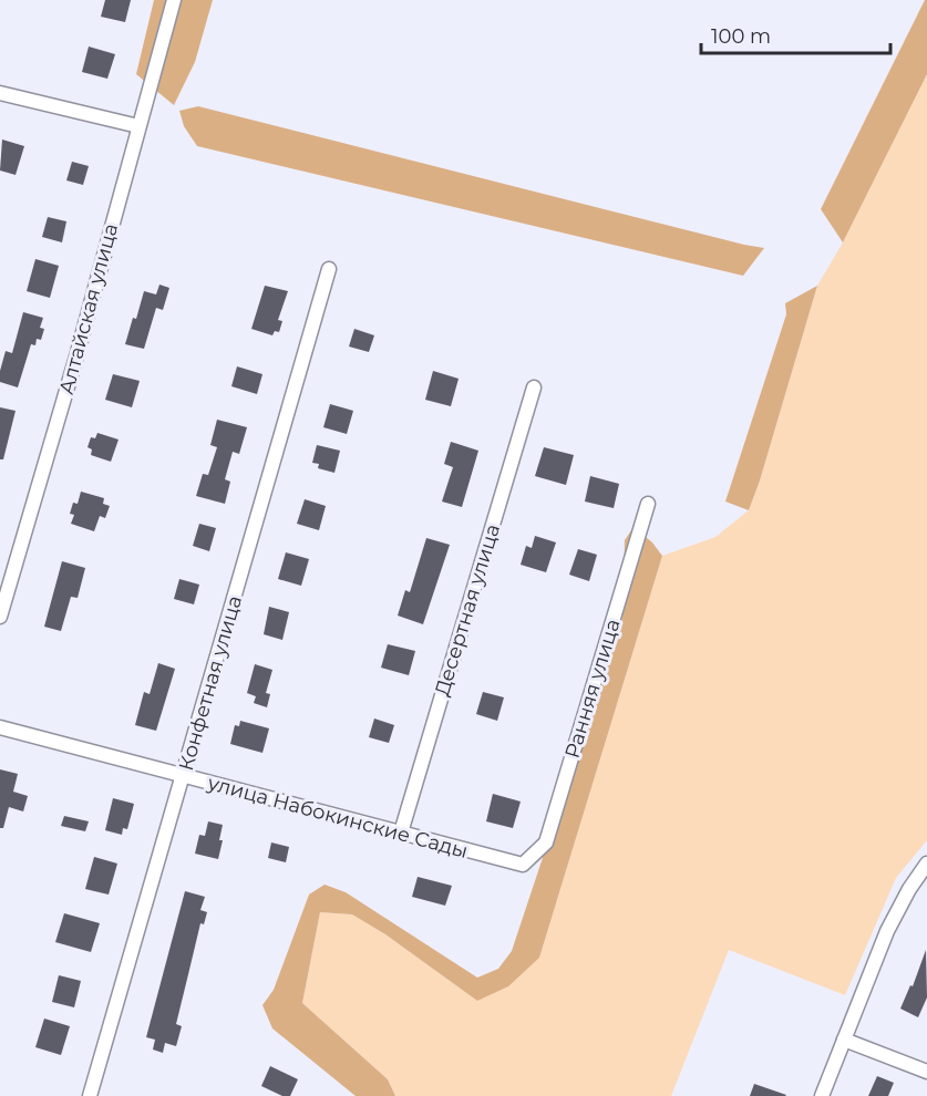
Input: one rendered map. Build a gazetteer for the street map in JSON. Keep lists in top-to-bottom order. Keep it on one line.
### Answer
{"streets":{"street":["Алтайская улица","Десертная улица","Конфетная улица","Ранняя улица","улица Набокинские Сады"]},"crossings":[["Десертная улица","улица Набокинские Сады"],["Конфетная улица","улица Набокинские Сады"],["Ранняя улица","улица Набокинские Сады"]],"scale_bar":"100 m"}
